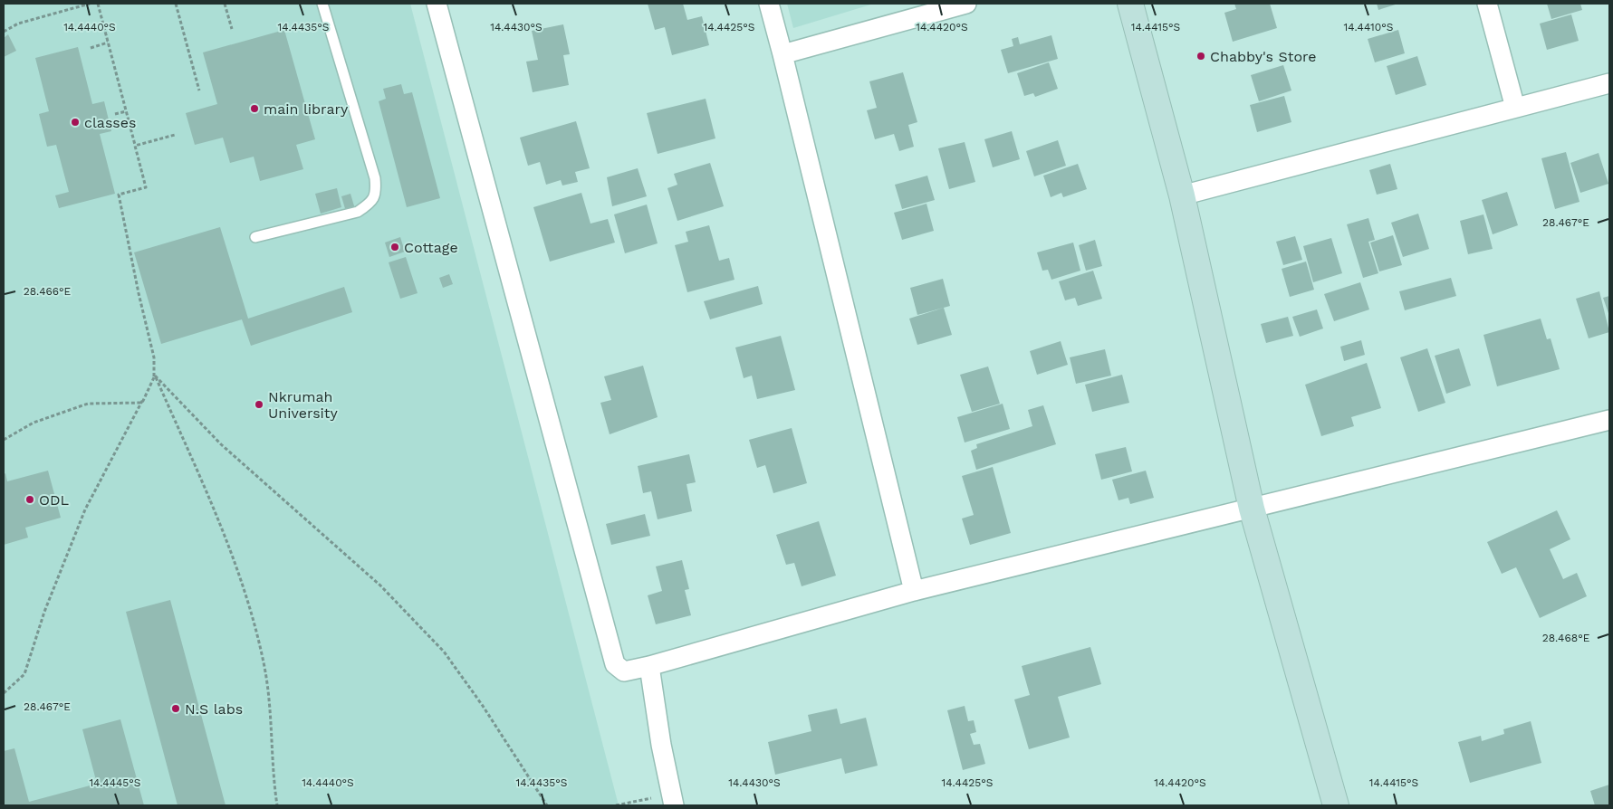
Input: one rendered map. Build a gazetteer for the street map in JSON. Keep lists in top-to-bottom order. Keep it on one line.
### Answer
{"places":["Chabby's Store","main library","classes","Cottage","Nkrumah University","ODL","N.S labs"],"coordinates":["14.4440°S","14.4435°S","14.4430°S","14.4425°S","14.4420°S","14.4415°S","14.4410°S","28.467°E","28.466°E","28.468°E","14.4445°S"]}
